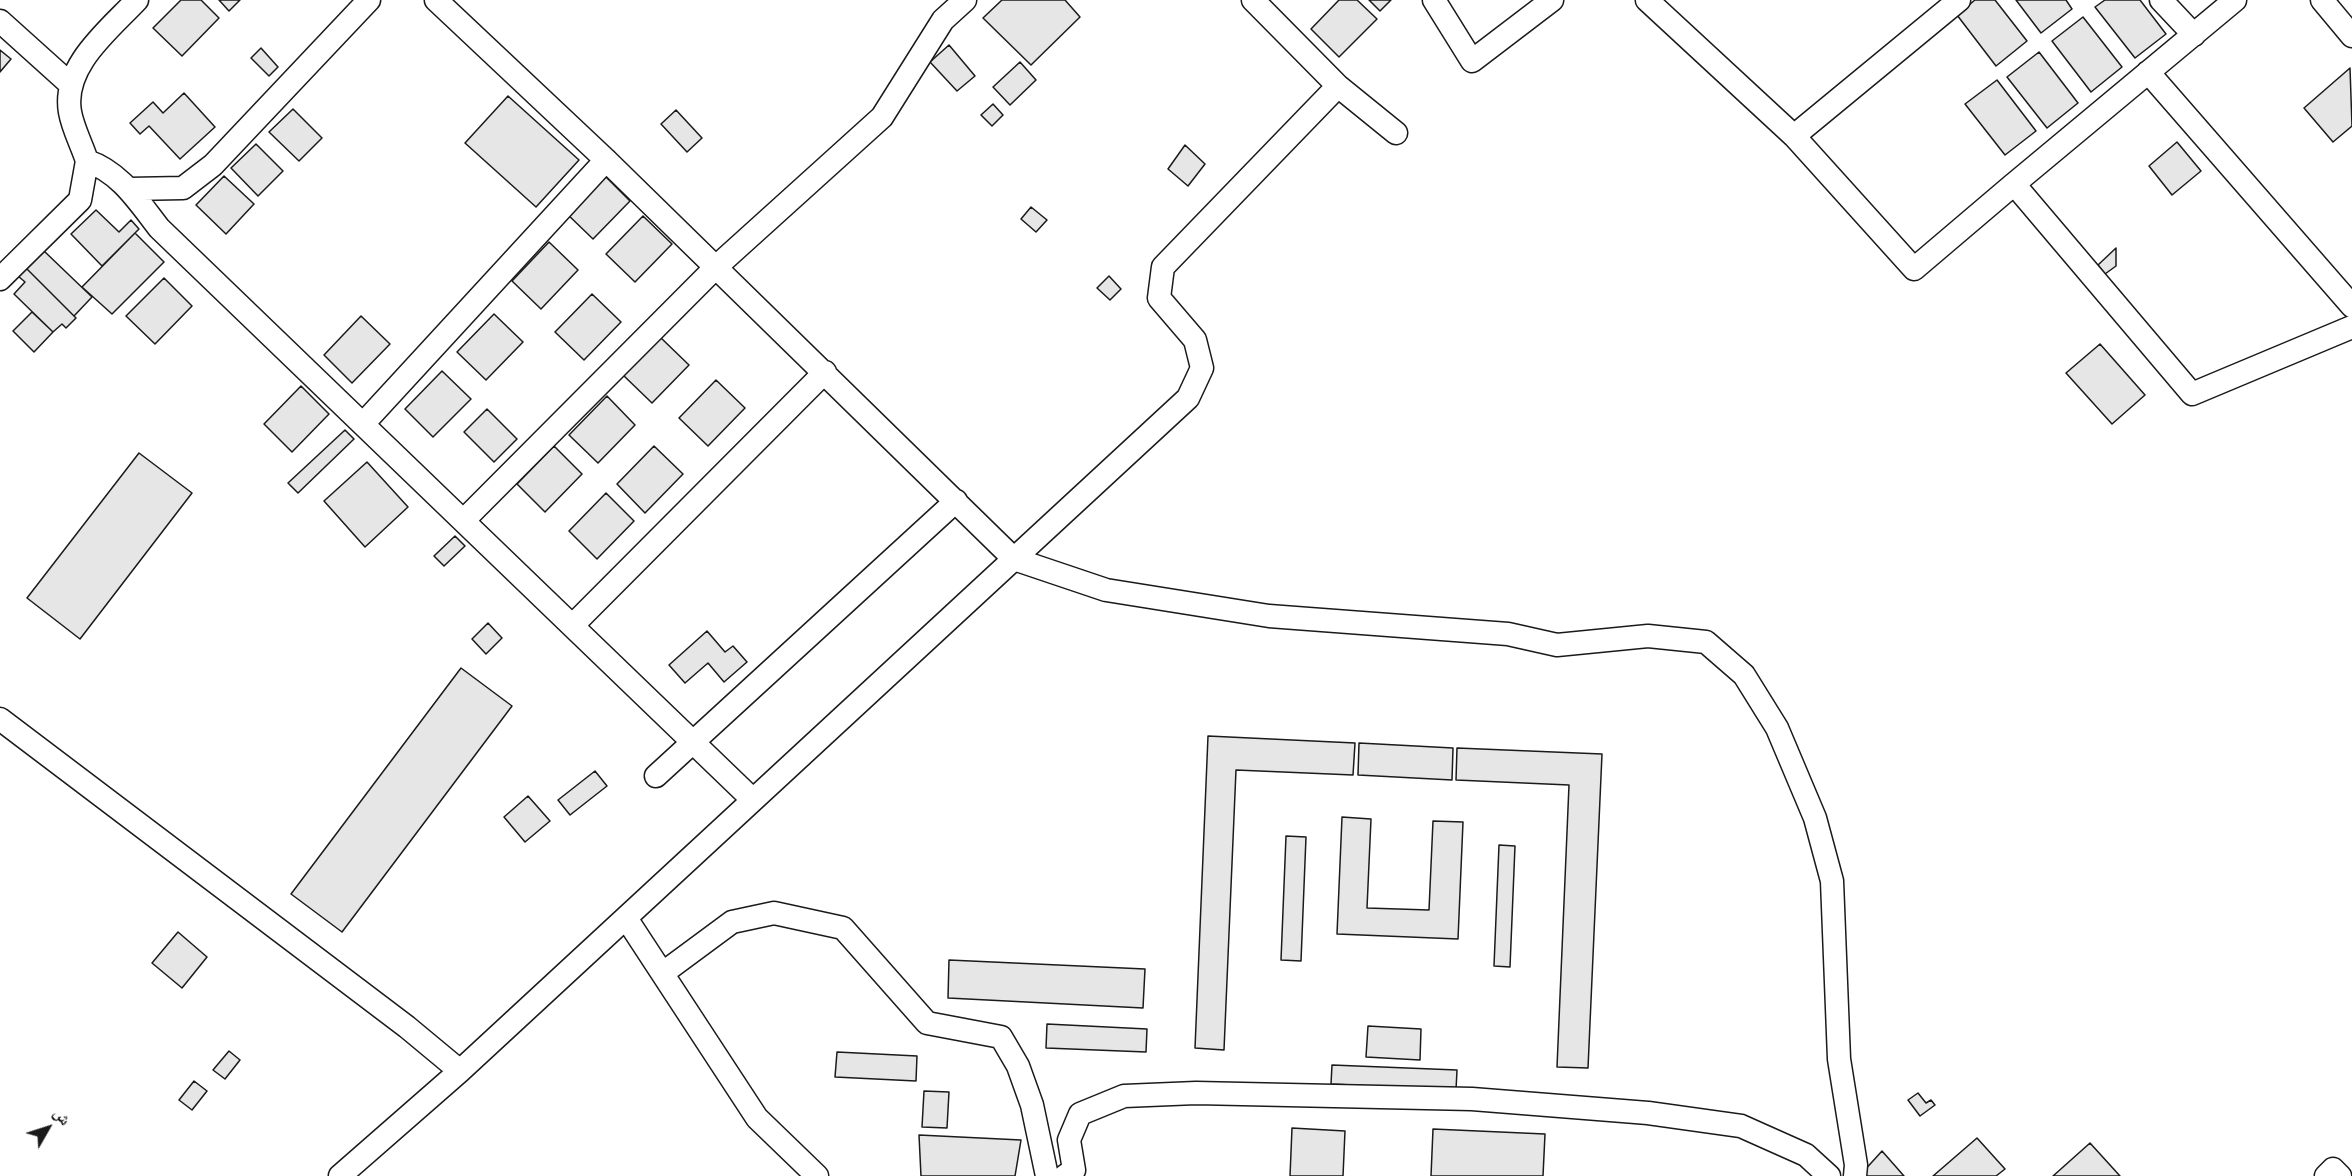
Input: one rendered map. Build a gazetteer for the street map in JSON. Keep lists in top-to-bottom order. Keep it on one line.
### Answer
{"north":"top right"}
